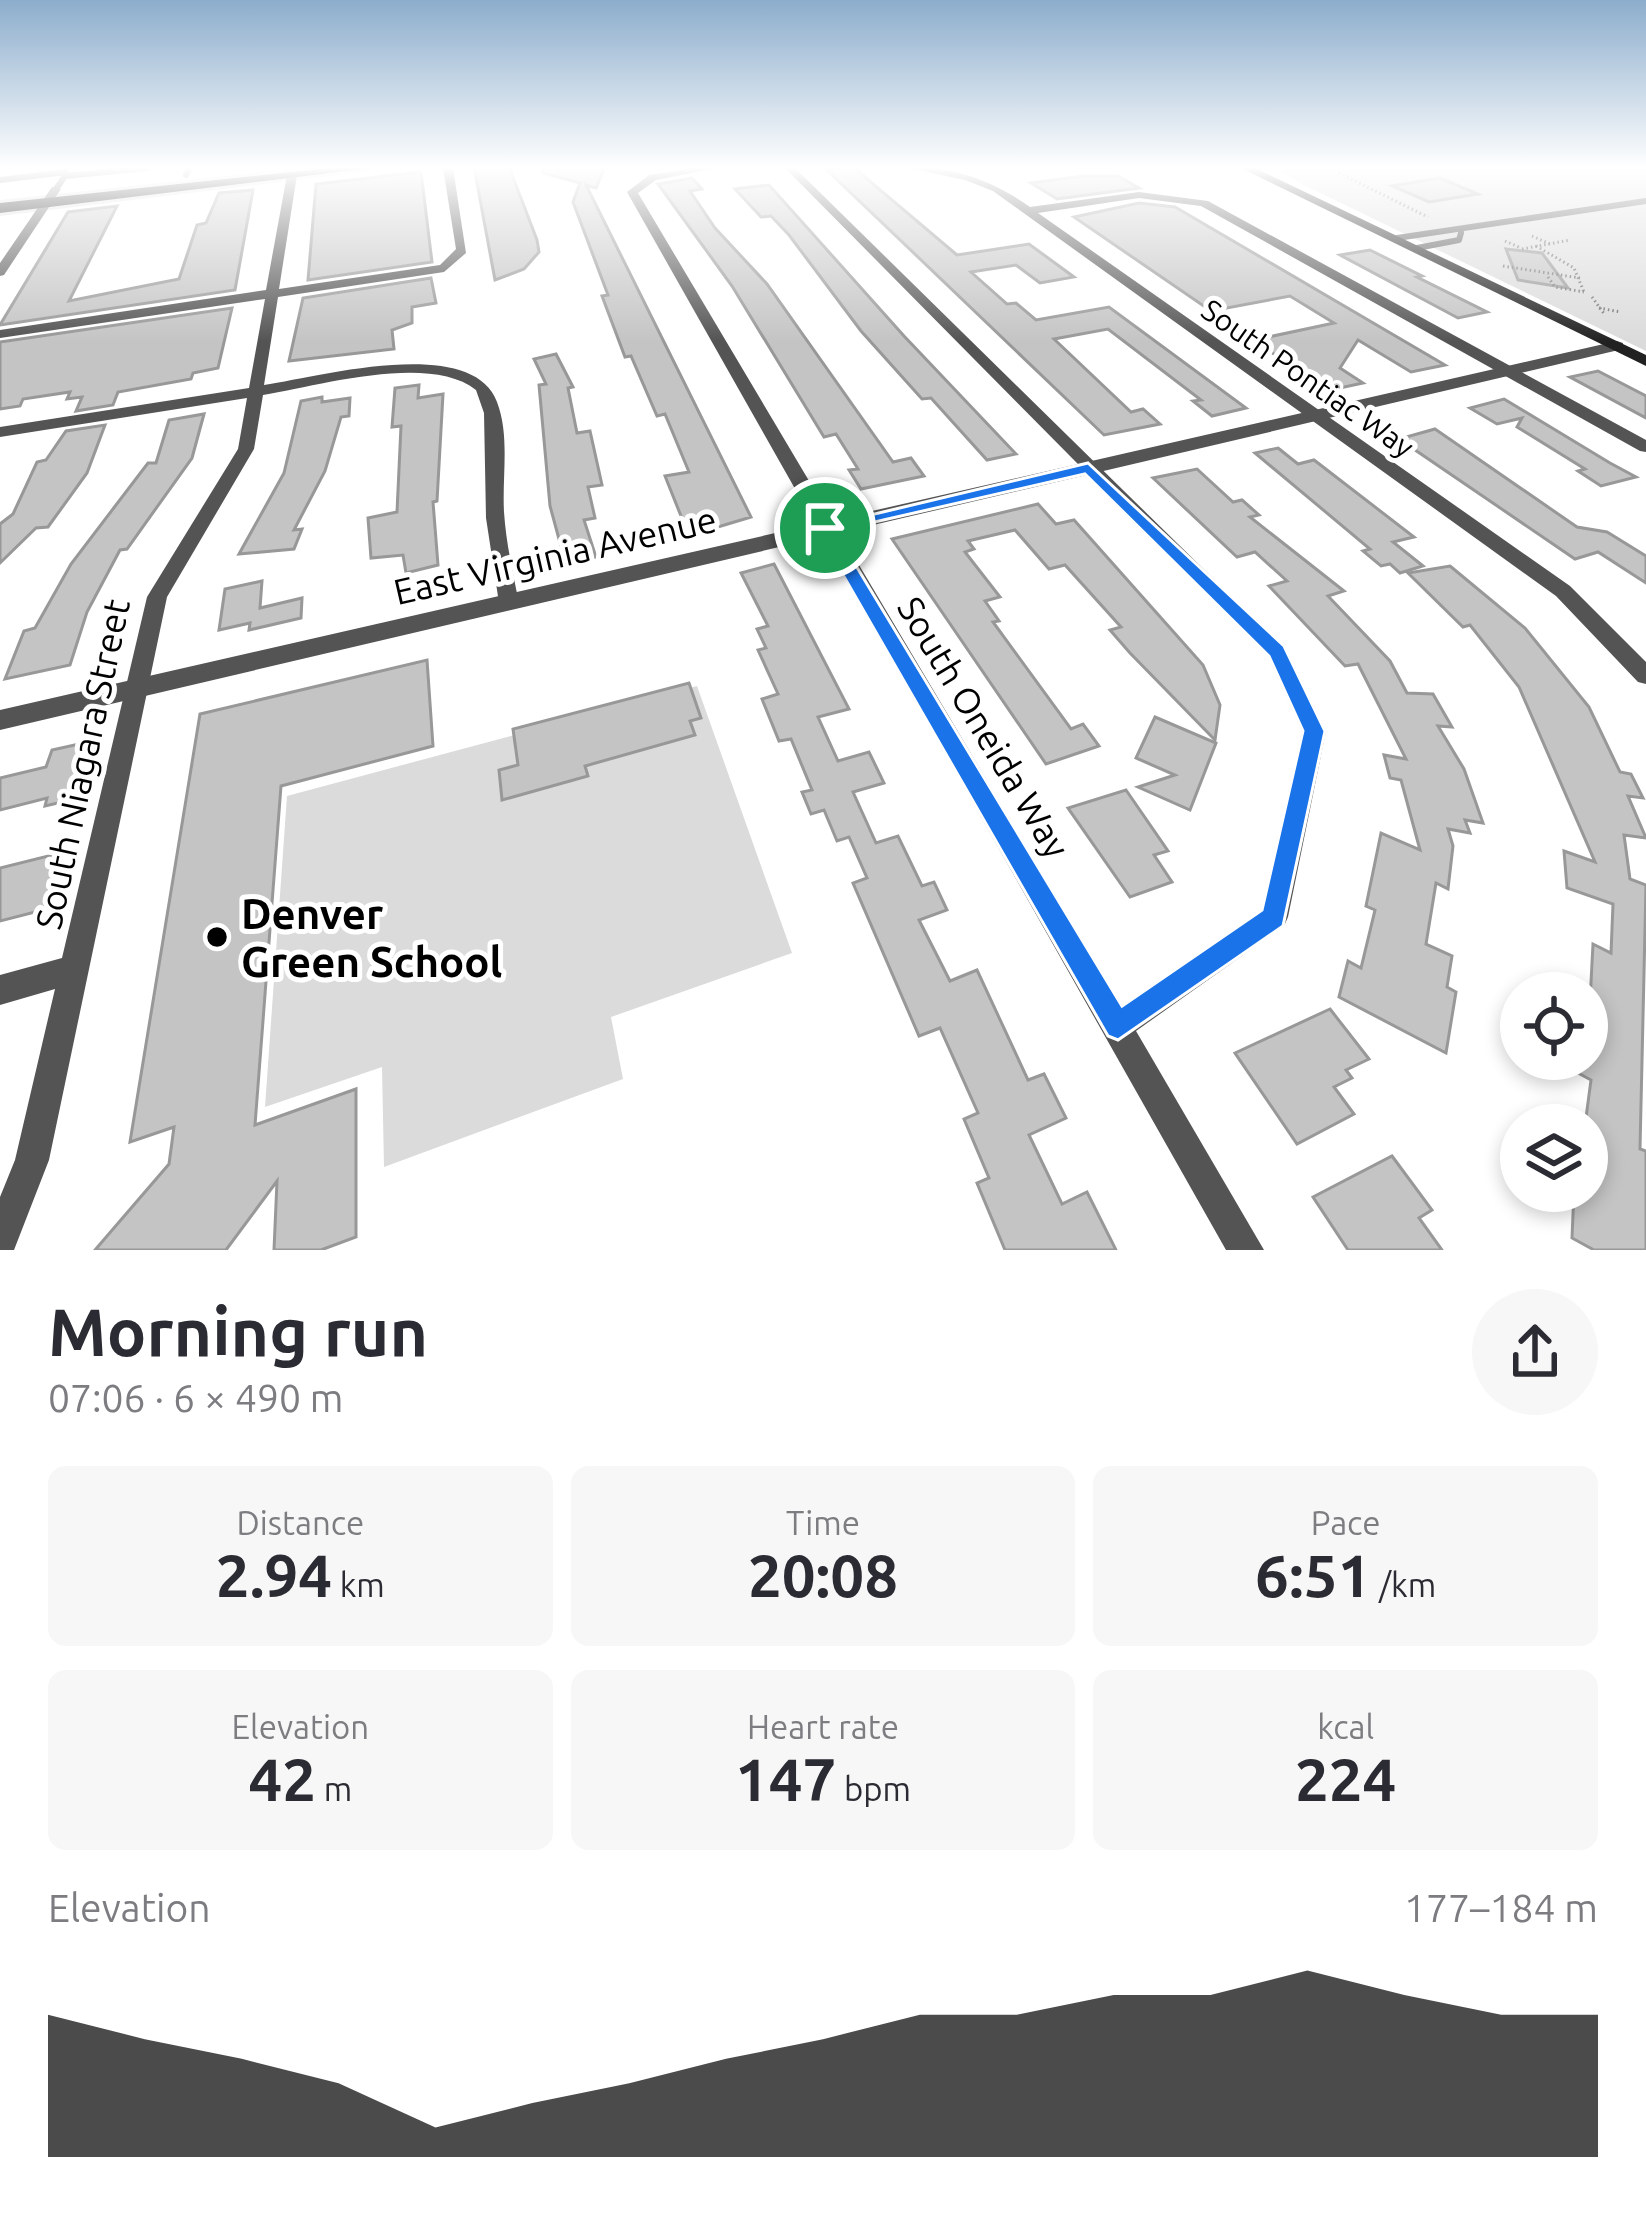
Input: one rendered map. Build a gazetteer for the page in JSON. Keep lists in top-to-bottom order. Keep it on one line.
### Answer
{"streets":{"street":["South Pontiac Way","East Virginia Avenue","South Oneida Way","South Niagara Street"]},"crossings":[["South Pontiac Way","East Virginia Avenue"],["East Virginia Avenue","South Oneida Way"],["East Virginia Avenue","South Niagara Street"]],"places":["Denver Green School"],"page":{"heading":["Morning run","07:06 · 6 × 490 m"],"stats":[["Distance","2.94 km"],["Time","20:08"],["Pace","6:51 /km"],["Elevation","42 m"],["Heart rate","147 bpm"],["kcal","224"]],"chart":["Elevation","177–184 m"]}}
